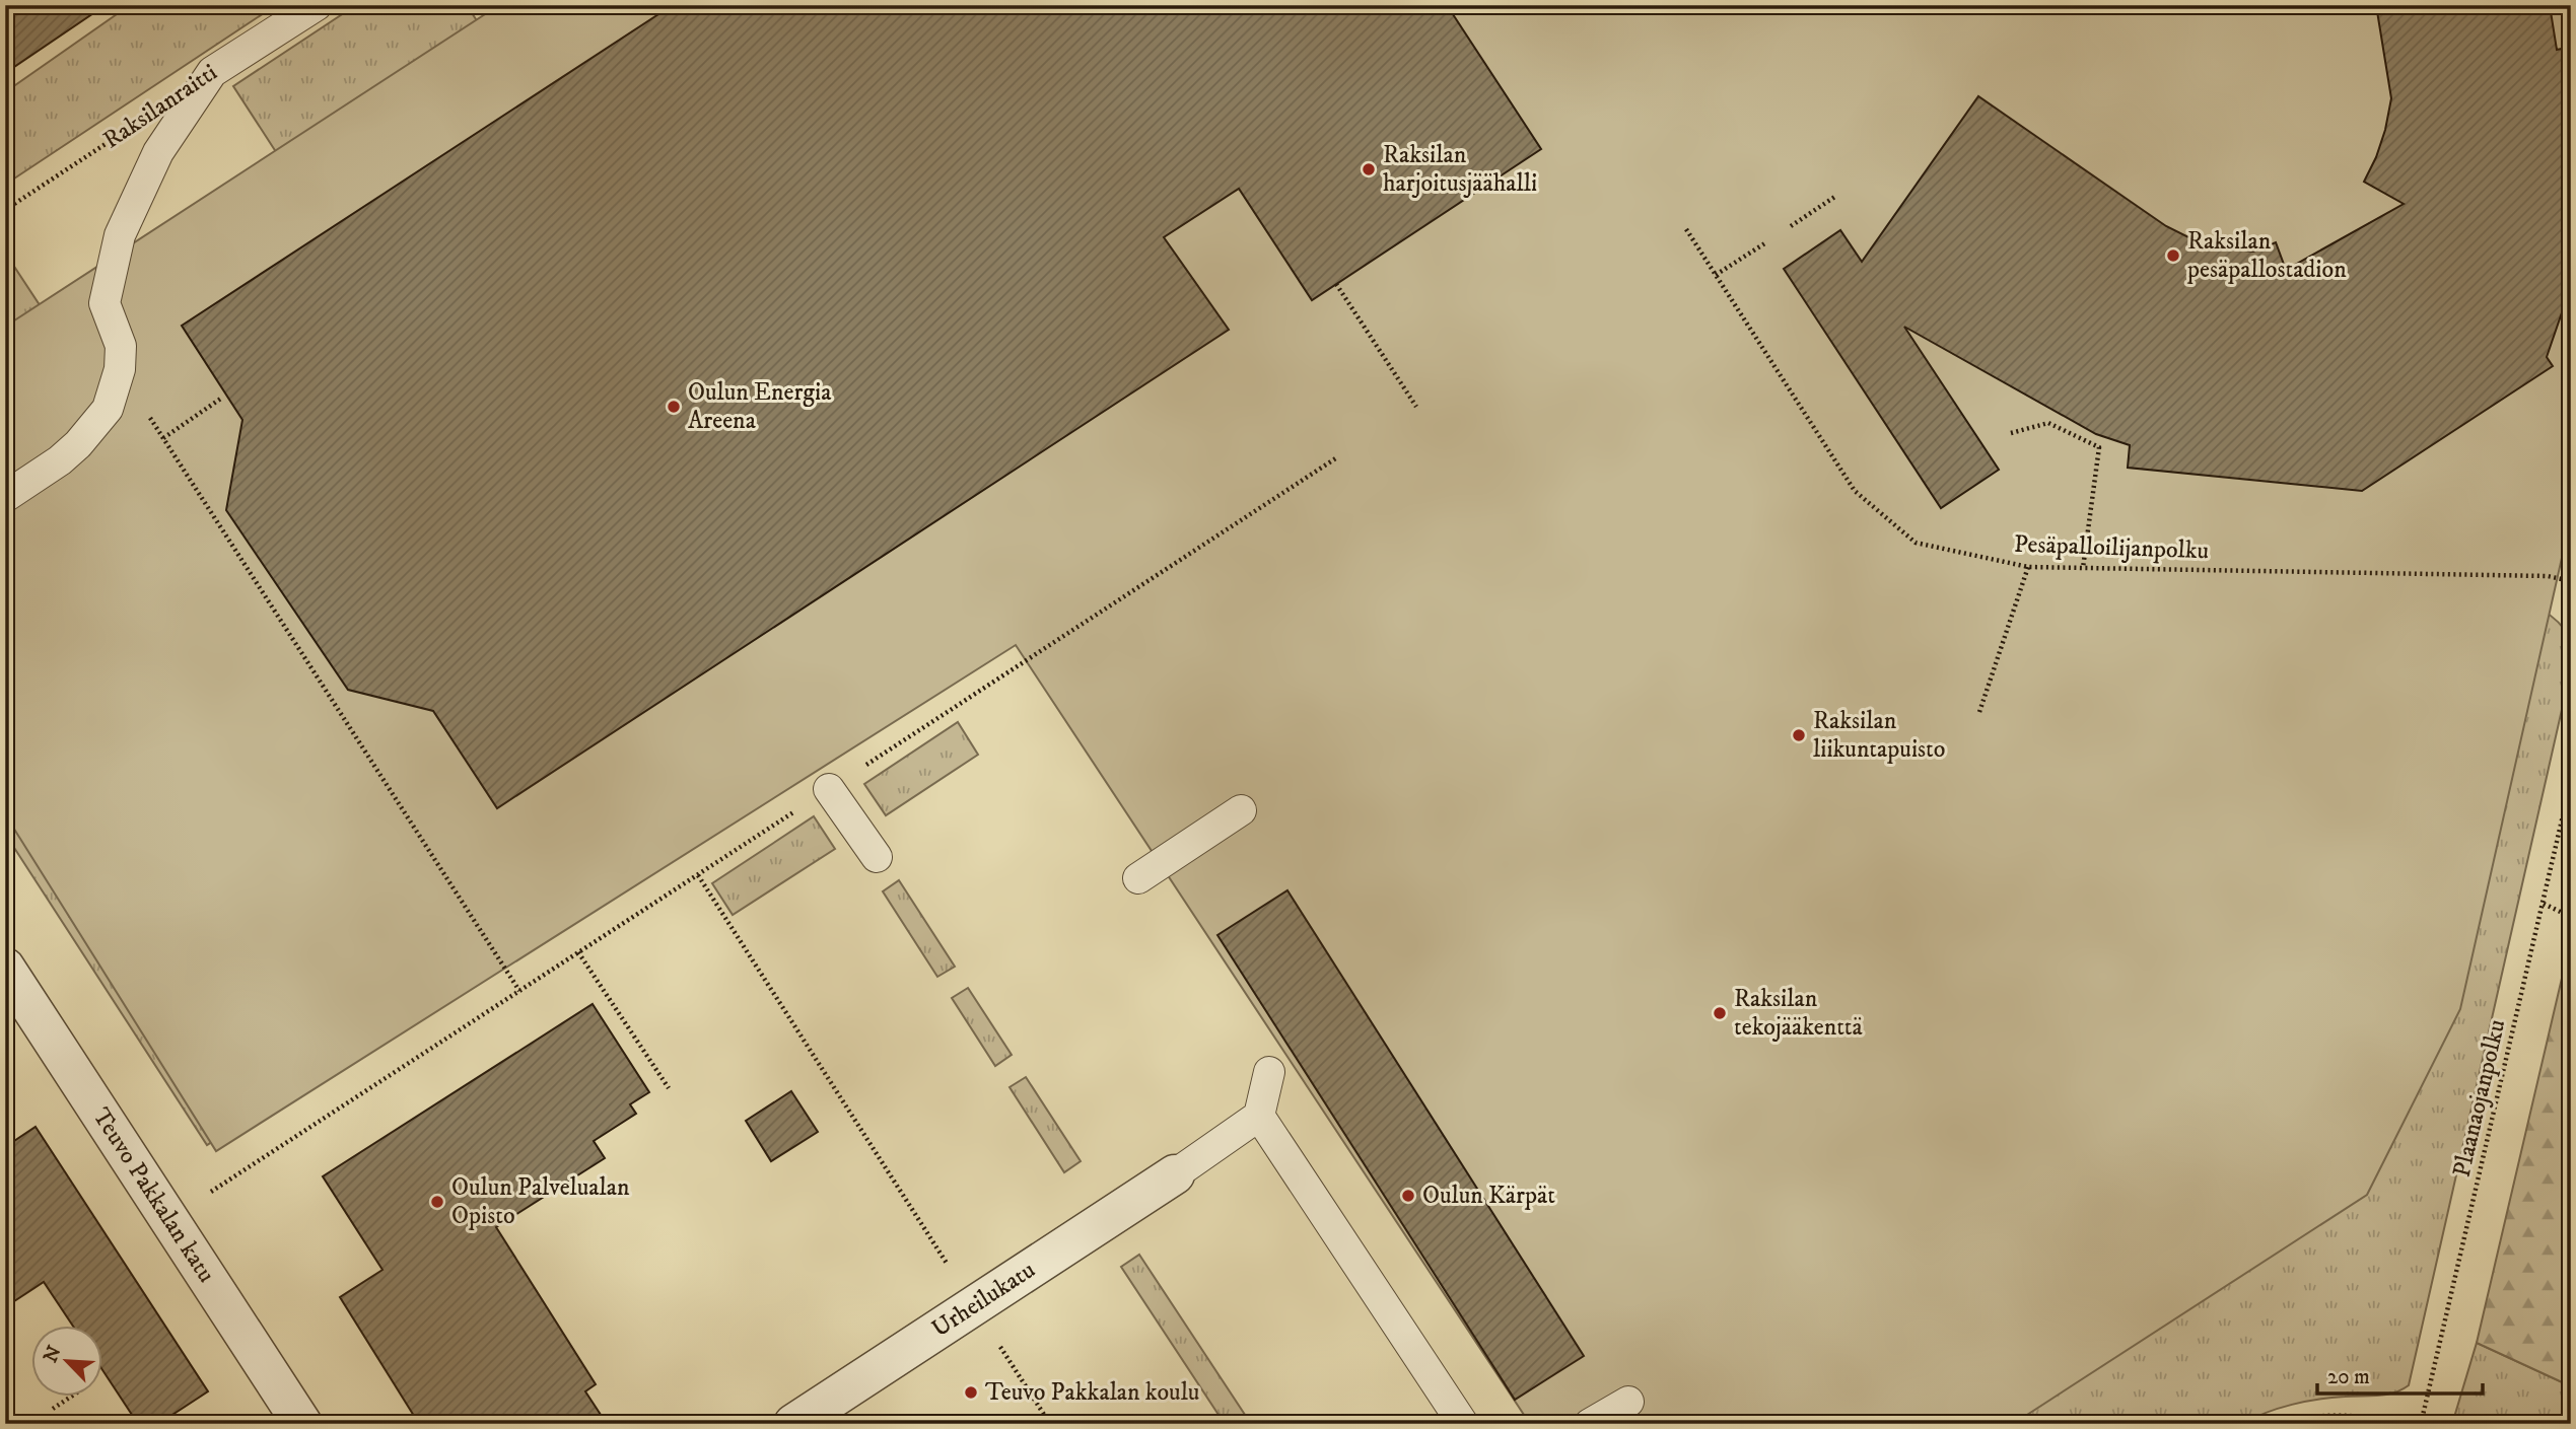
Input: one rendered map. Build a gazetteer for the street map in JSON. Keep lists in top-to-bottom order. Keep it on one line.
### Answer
{"streets":{"street":["Teuvo Pakkalan katu","Urheilukatu"],"lane":["Raksilanraitti"],"path":["Pesäpalloilijanpolku","Plaanaojanpolku"]},"places":["Raksilan harjoitusjäähalli","Raksilan pesäpallostadion","Oulun Energia Areena","Raksilan liikuntapuisto","Raksilan tekojääkenttä","Oulun Kärpät","Oulun Palvelualan Opisto","Teuvo Pakkalan koulu"],"scale_bar":"20 m","north":"top left"}
